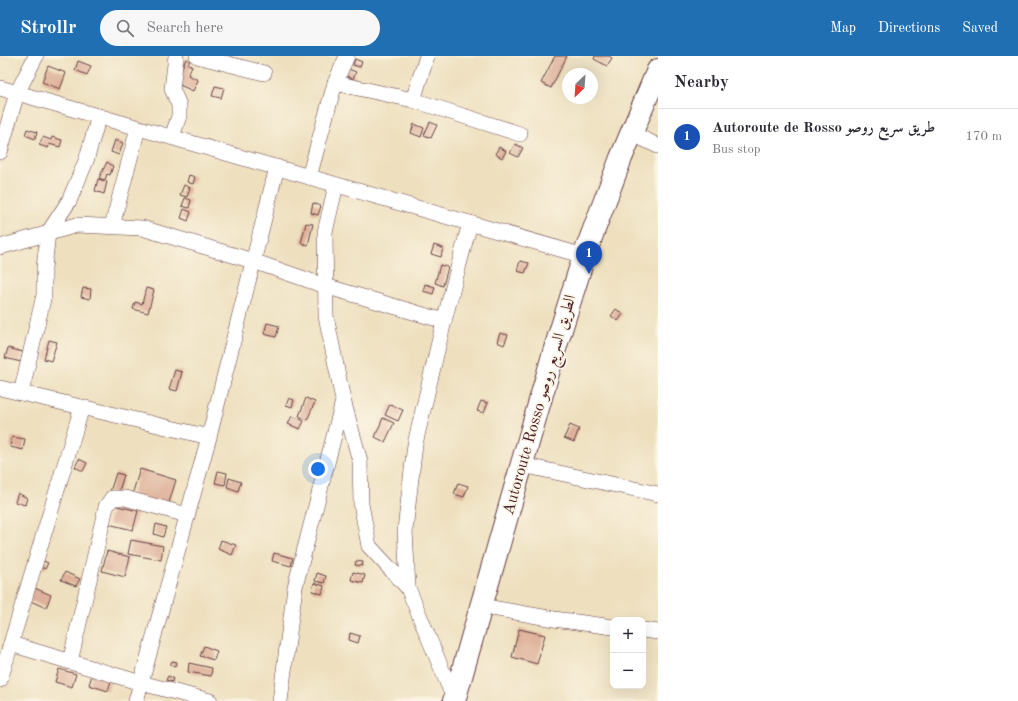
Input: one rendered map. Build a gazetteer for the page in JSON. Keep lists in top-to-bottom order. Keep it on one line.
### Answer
{"streets":{"highway":["Autoroute Rosso الطريق السريع روصو"]},"north":"bottom left","page":{"header":"Strollr","search":"Search here","nav":["Map","Directions","Saved"],"heading":"Nearby","list":[{"mark":"1","name":"Autoroute de Rosso طريق سريع روصو","note":"Bus stop","value":"170 m"}],"pins":"1","map_buttons":["+","−"]}}
